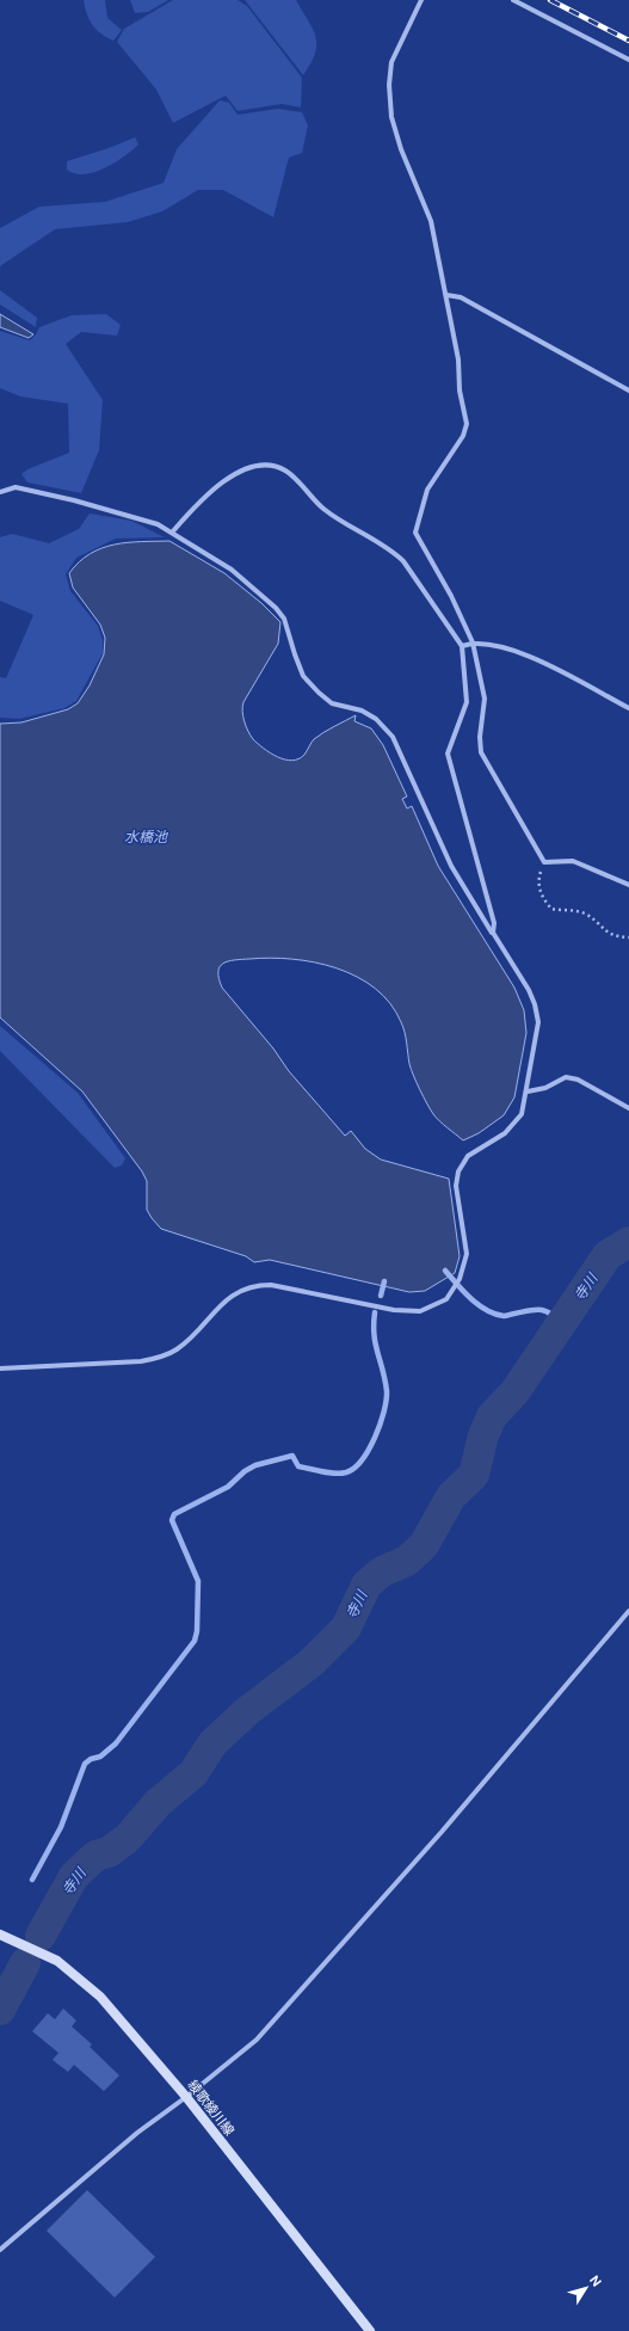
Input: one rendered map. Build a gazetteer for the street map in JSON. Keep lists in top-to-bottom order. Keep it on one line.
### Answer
{"streets":{"main road":["綾歌綾川線"]},"water":["水橋池","寺川"],"north":"top right"}
